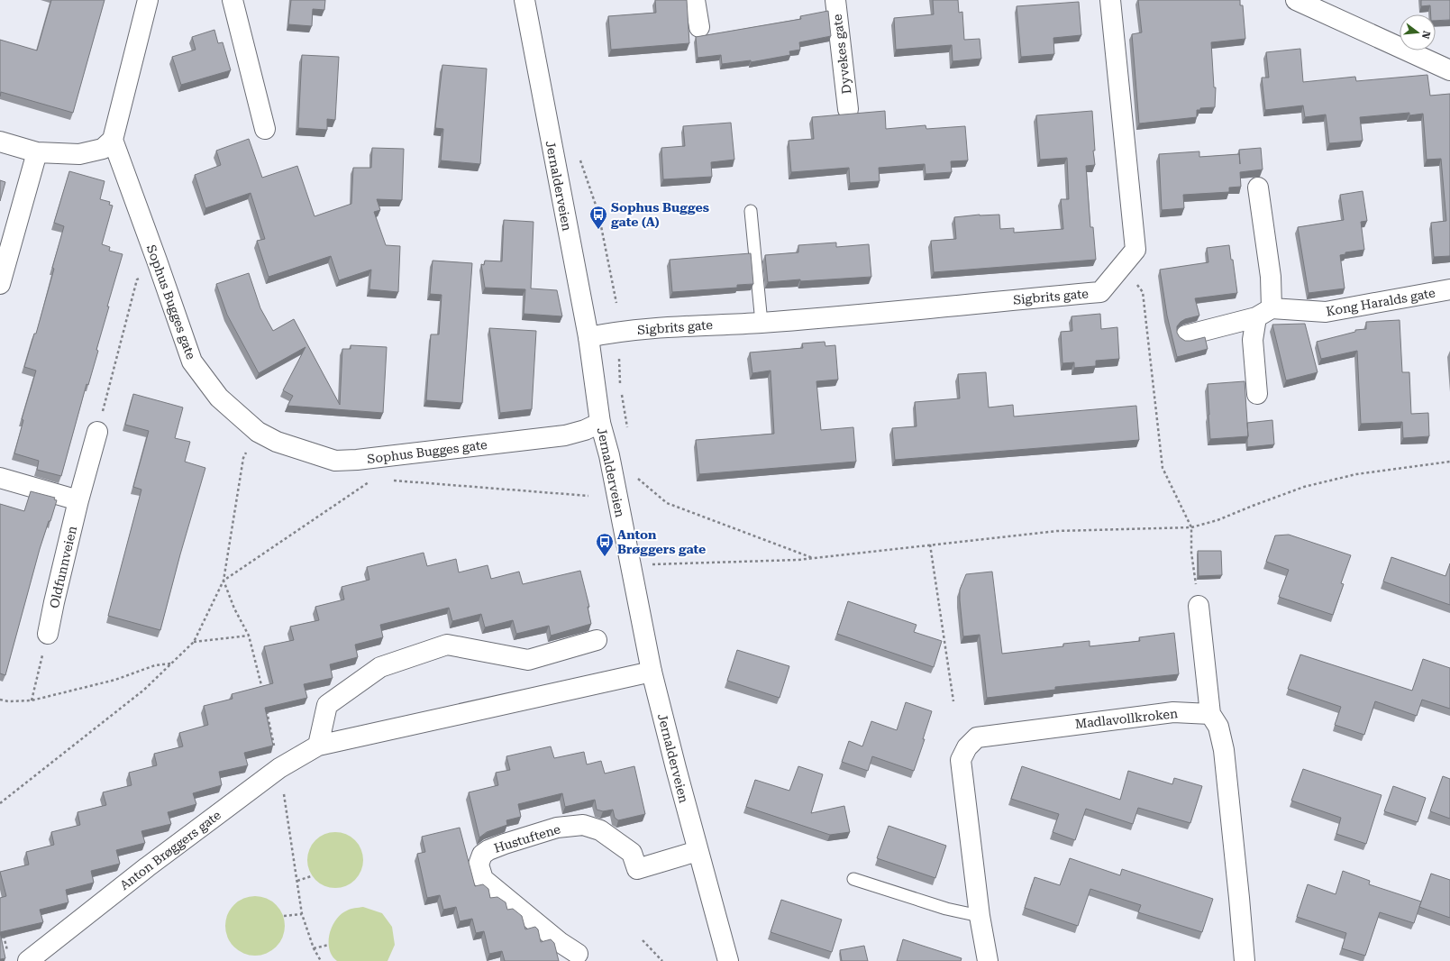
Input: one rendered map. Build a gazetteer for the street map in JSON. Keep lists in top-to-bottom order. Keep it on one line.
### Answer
{"streets":{"street":["Dyvekes gate","Jernalderveien","Sigbrits gate","Sophus Bugges gate","Kong Haralds gate","Oldfunnveien","Madlavollkroken","Hustuftene","Anton Brøggers gate"]},"crossings":[["Jernalderveien","Sigbrits gate"],["Jernalderveien","Sophus Bugges gate"],["Jernalderveien","Hustuftene"],["Jernalderveien","Anton Brøggers gate"]],"places":{"bus stop":["Sophus Bugges gate (A)","Anton Brøggers gate"]},"north":"right"}
